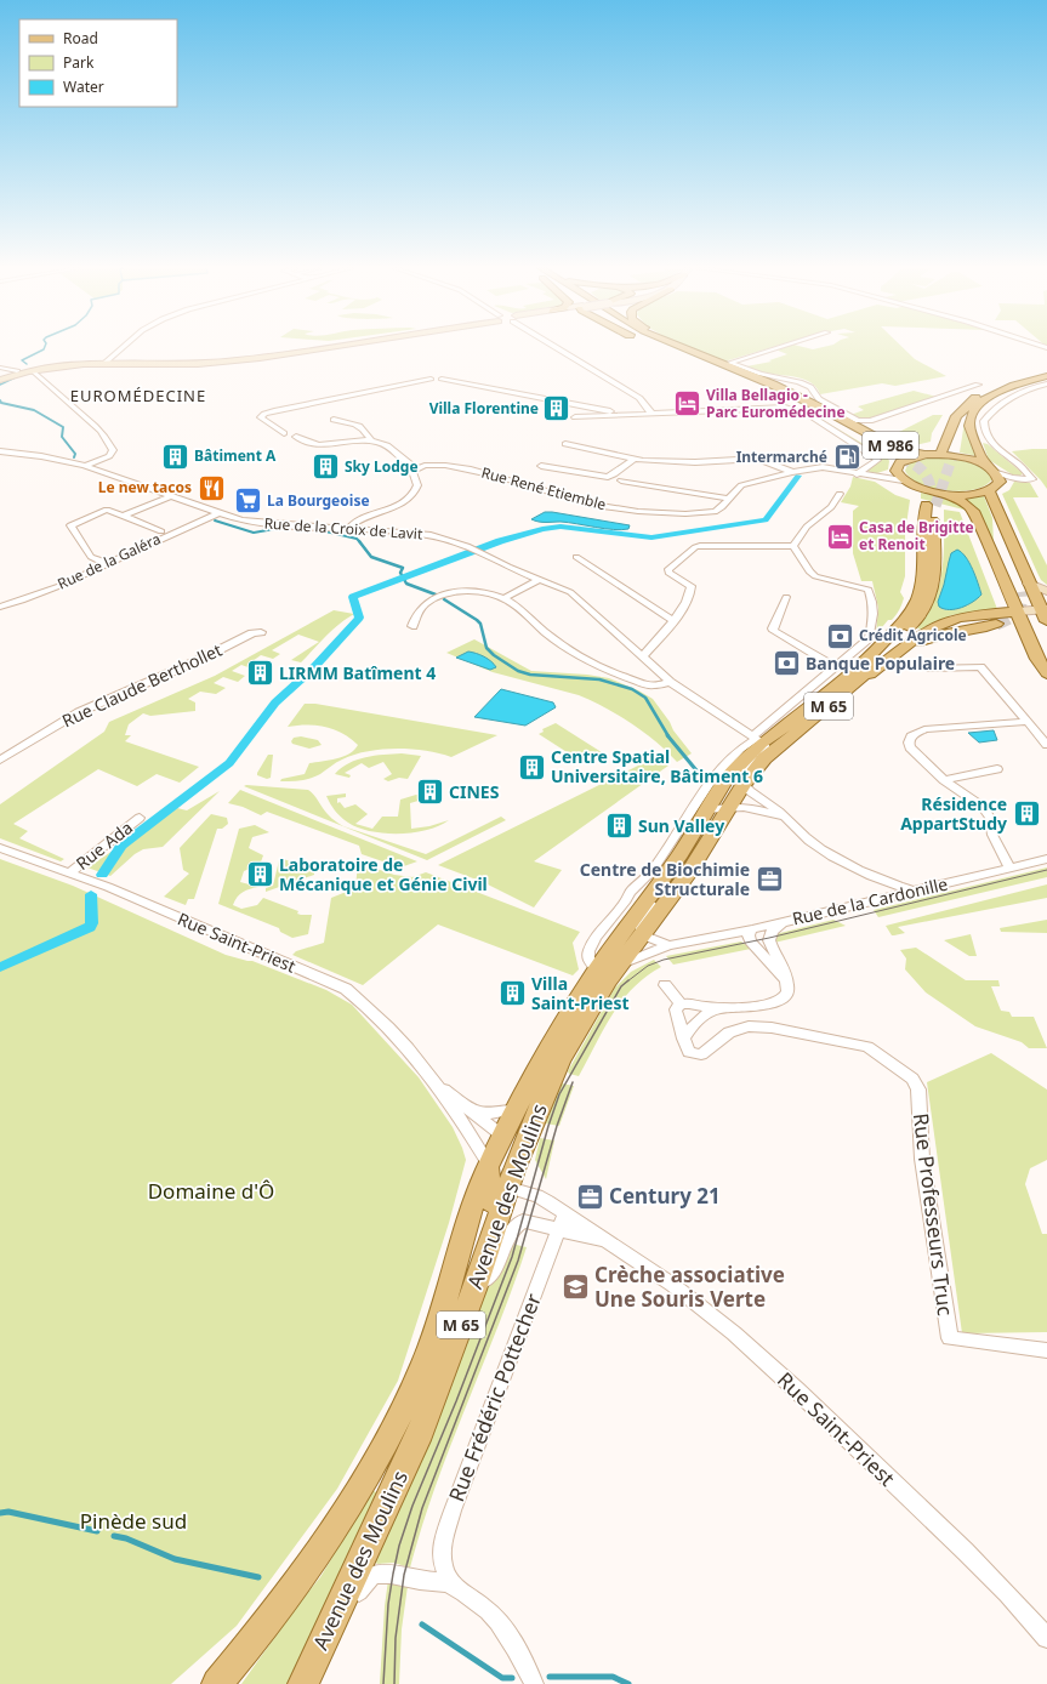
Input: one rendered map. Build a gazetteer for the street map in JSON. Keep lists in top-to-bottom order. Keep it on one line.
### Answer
{"streets":{"main road":["M 986","M 65","Avenue des Moulins"],"street":["Rue René Etiemble","Rue de la Croix de Lavit","Rue de la Galéra","Rue Claude Berthollet","Rue Ada","Rue de la Cardonille","Rue Saint-Priest","Rue Professeurs Truc","Rue Frédéric Pottecher"]},"crossings":[["Rue de la Croix de Lavit","Rue de la Galéra"],["Rue de la Croix de Lavit","Avenue des Moulins"],["Rue Ada","Rue Saint-Priest"],["Rue de la Cardonille","Avenue des Moulins"],["Rue Saint-Priest","Avenue des Moulins"],["Rue Saint-Priest","Rue Frédéric Pottecher"]],"districts":["EUROMÉDECINE"],"parks":["Domaine d'Ô","Pinède sud"],"places":{"hotel":["Villa Bellagio - Parc Euromédecine","Casa de Brigitte et Renoit"],"building":["Villa Florentine","Bâtiment A","Sky Lodge","LIRMM Batîment 4","Centre Spatial Universitaire, Bâtiment 6","CINES","Résidence AppartStudy","Sun Valley","Laboratoire de Mécanique et Génie Civil","Villa Saint-Priest"],"fuel station":["Intermarché"],"restaurant":["Le new tacos"],"supermarket":["La Bourgeoise"],"bank":["Crédit Agricole","Banque Populaire"],"office":["Centre de Biochimie Structurale","Century 21"],"school or university":["Crèche associative Une Souris Verte"]},"legend":["Road","Park","Water"]}
